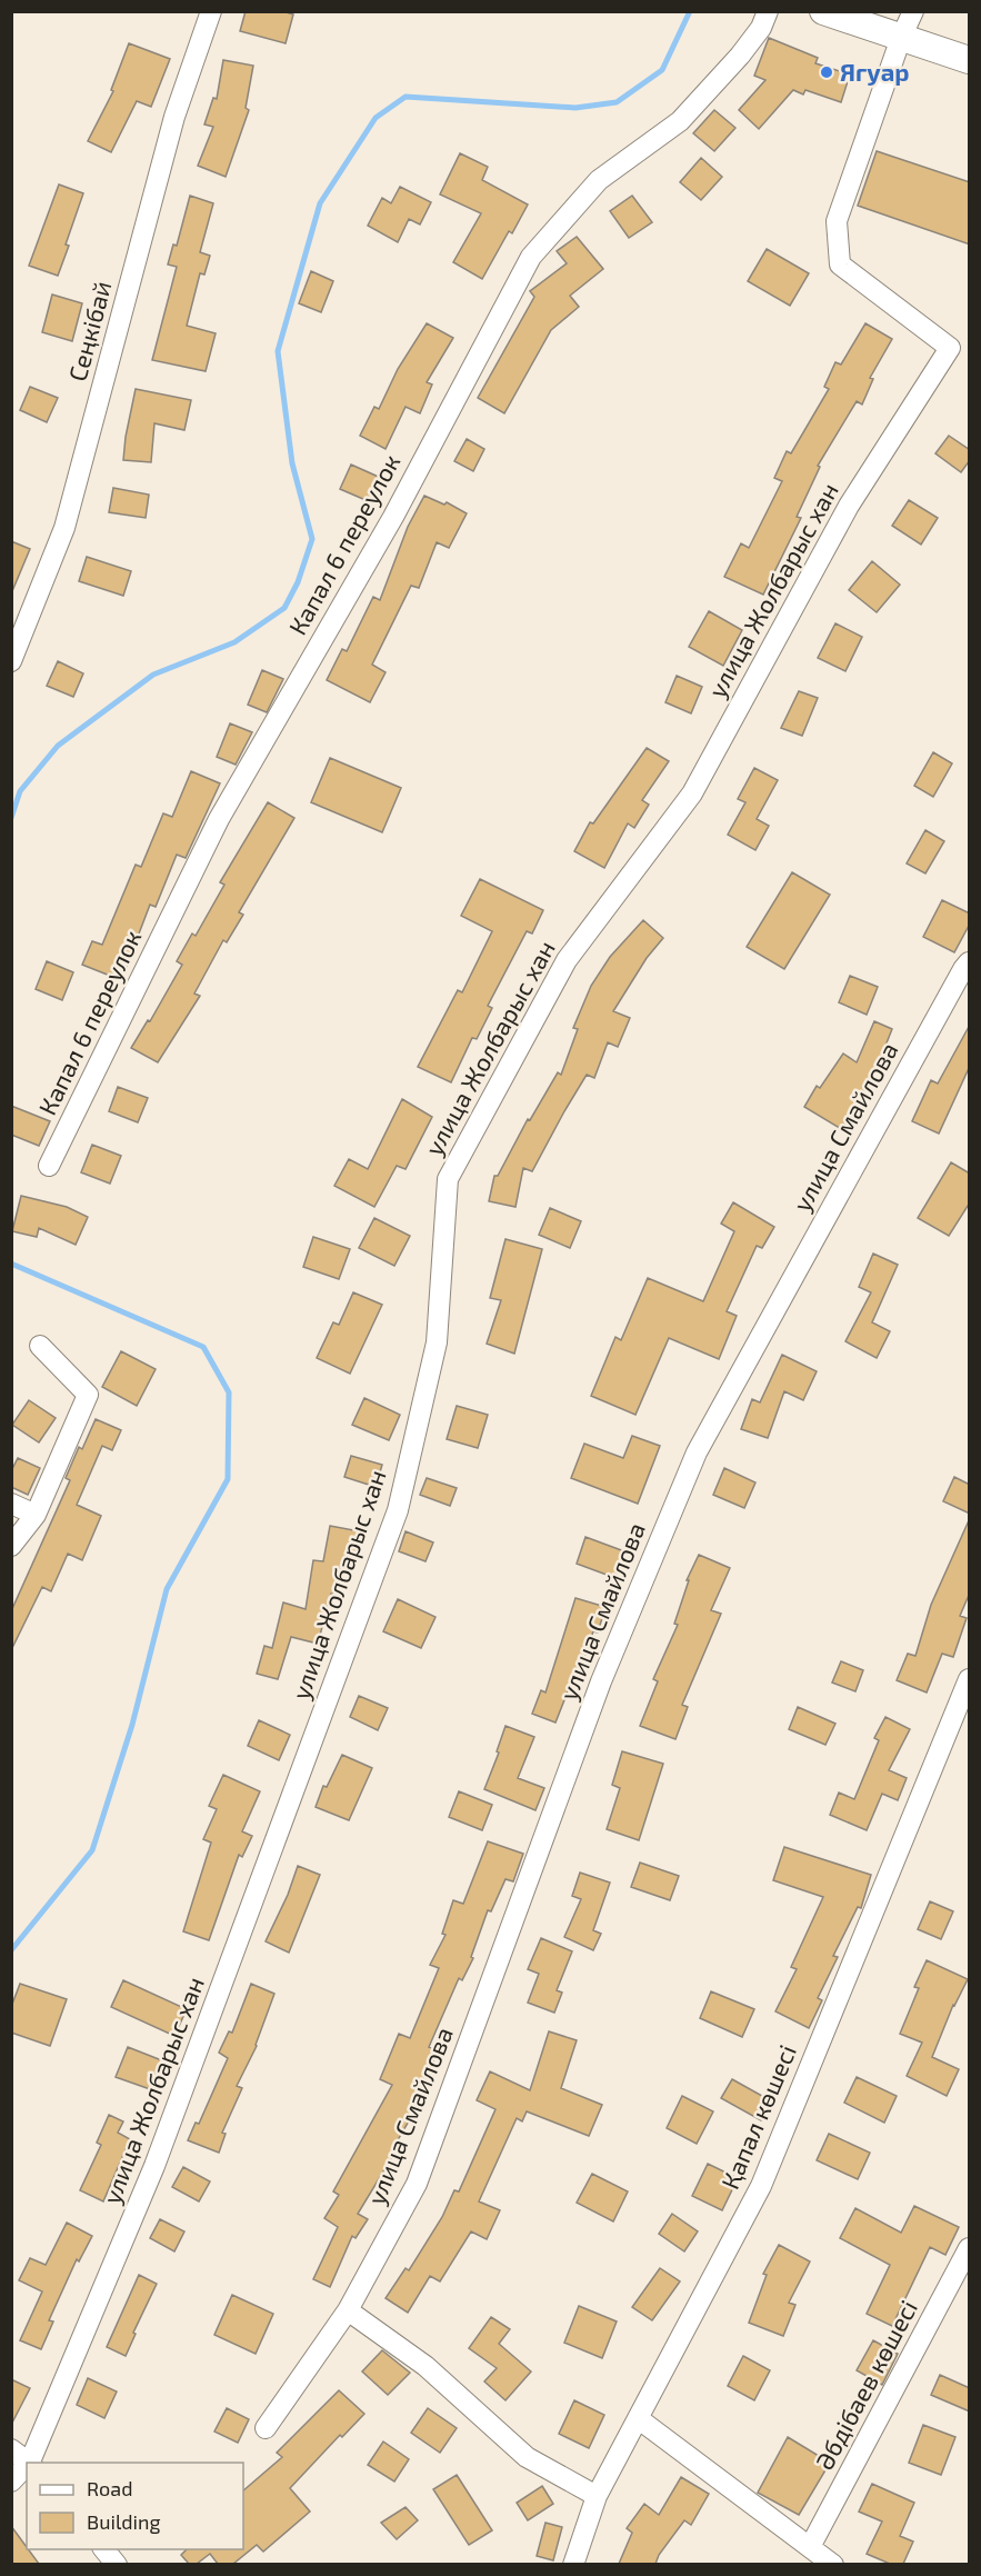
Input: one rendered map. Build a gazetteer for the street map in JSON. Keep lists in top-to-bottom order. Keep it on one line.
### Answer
{"streets":{"street":["Сеңкібай","Капал 6 переулок","улица Жолбарыс хан","улица Смайлова","Қапал көшесі","Әбдібаев көшесі"]},"places":["Ягуар"],"legend":["Road","Building"]}
